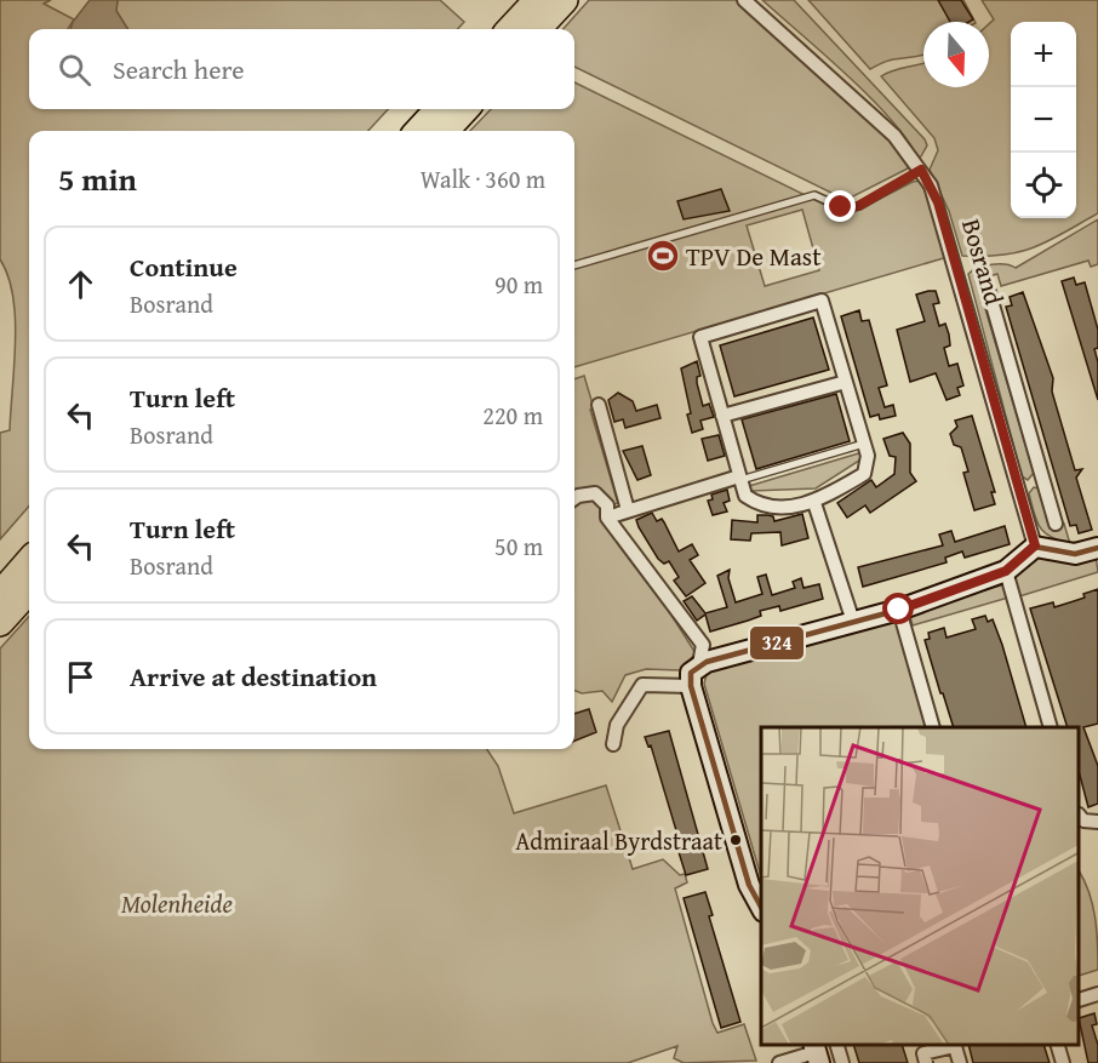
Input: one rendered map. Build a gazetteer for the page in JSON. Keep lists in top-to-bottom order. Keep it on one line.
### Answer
{"streets":{"street":["Bosrand"]},"parks":["Molenheide"],"places":{"sports":["TPV De Mast"],"other":["Admiraal Byrdstraat"]},"lines":["transit line 324"],"north":"bottom","page":{"map_buttons":["+","−"],"search":"Search here","heading":["5 min","Walk · 360 m"],"list":[["Continue","Bosrand","90 m"],["Turn left","Bosrand","220 m"],["Turn left","Bosrand","50 m"],"Arrive at destination"]}}
